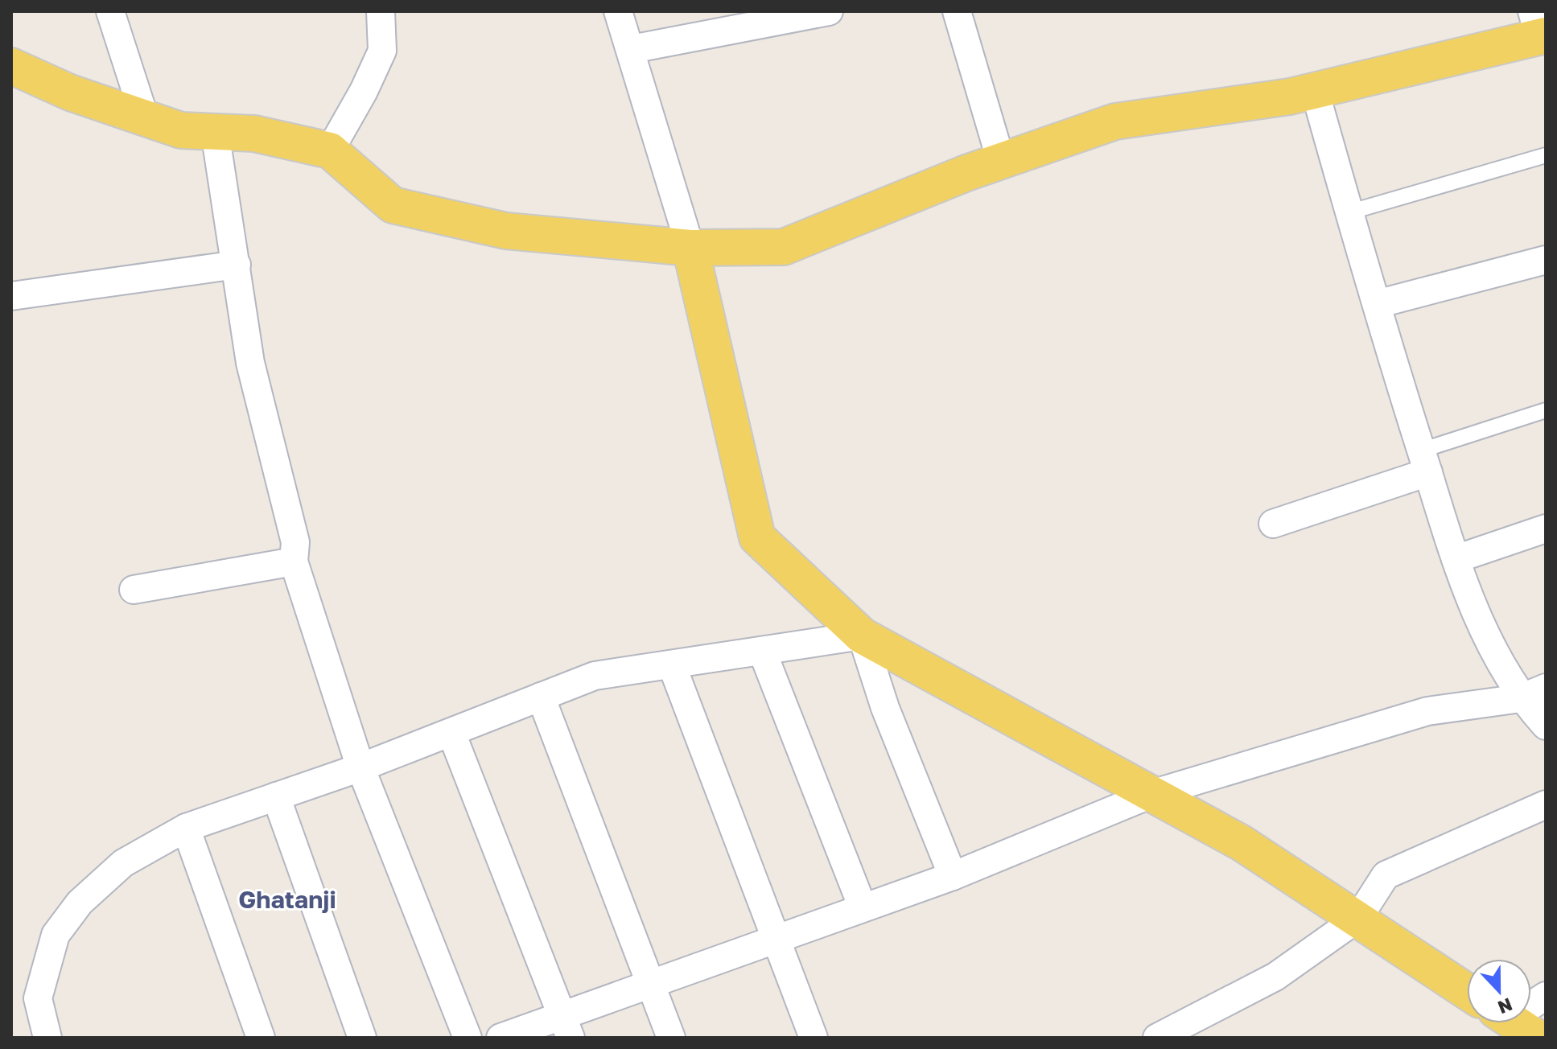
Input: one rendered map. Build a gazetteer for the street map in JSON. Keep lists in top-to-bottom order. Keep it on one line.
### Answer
{"districts":["Ghatanji"],"north":"bottom"}
